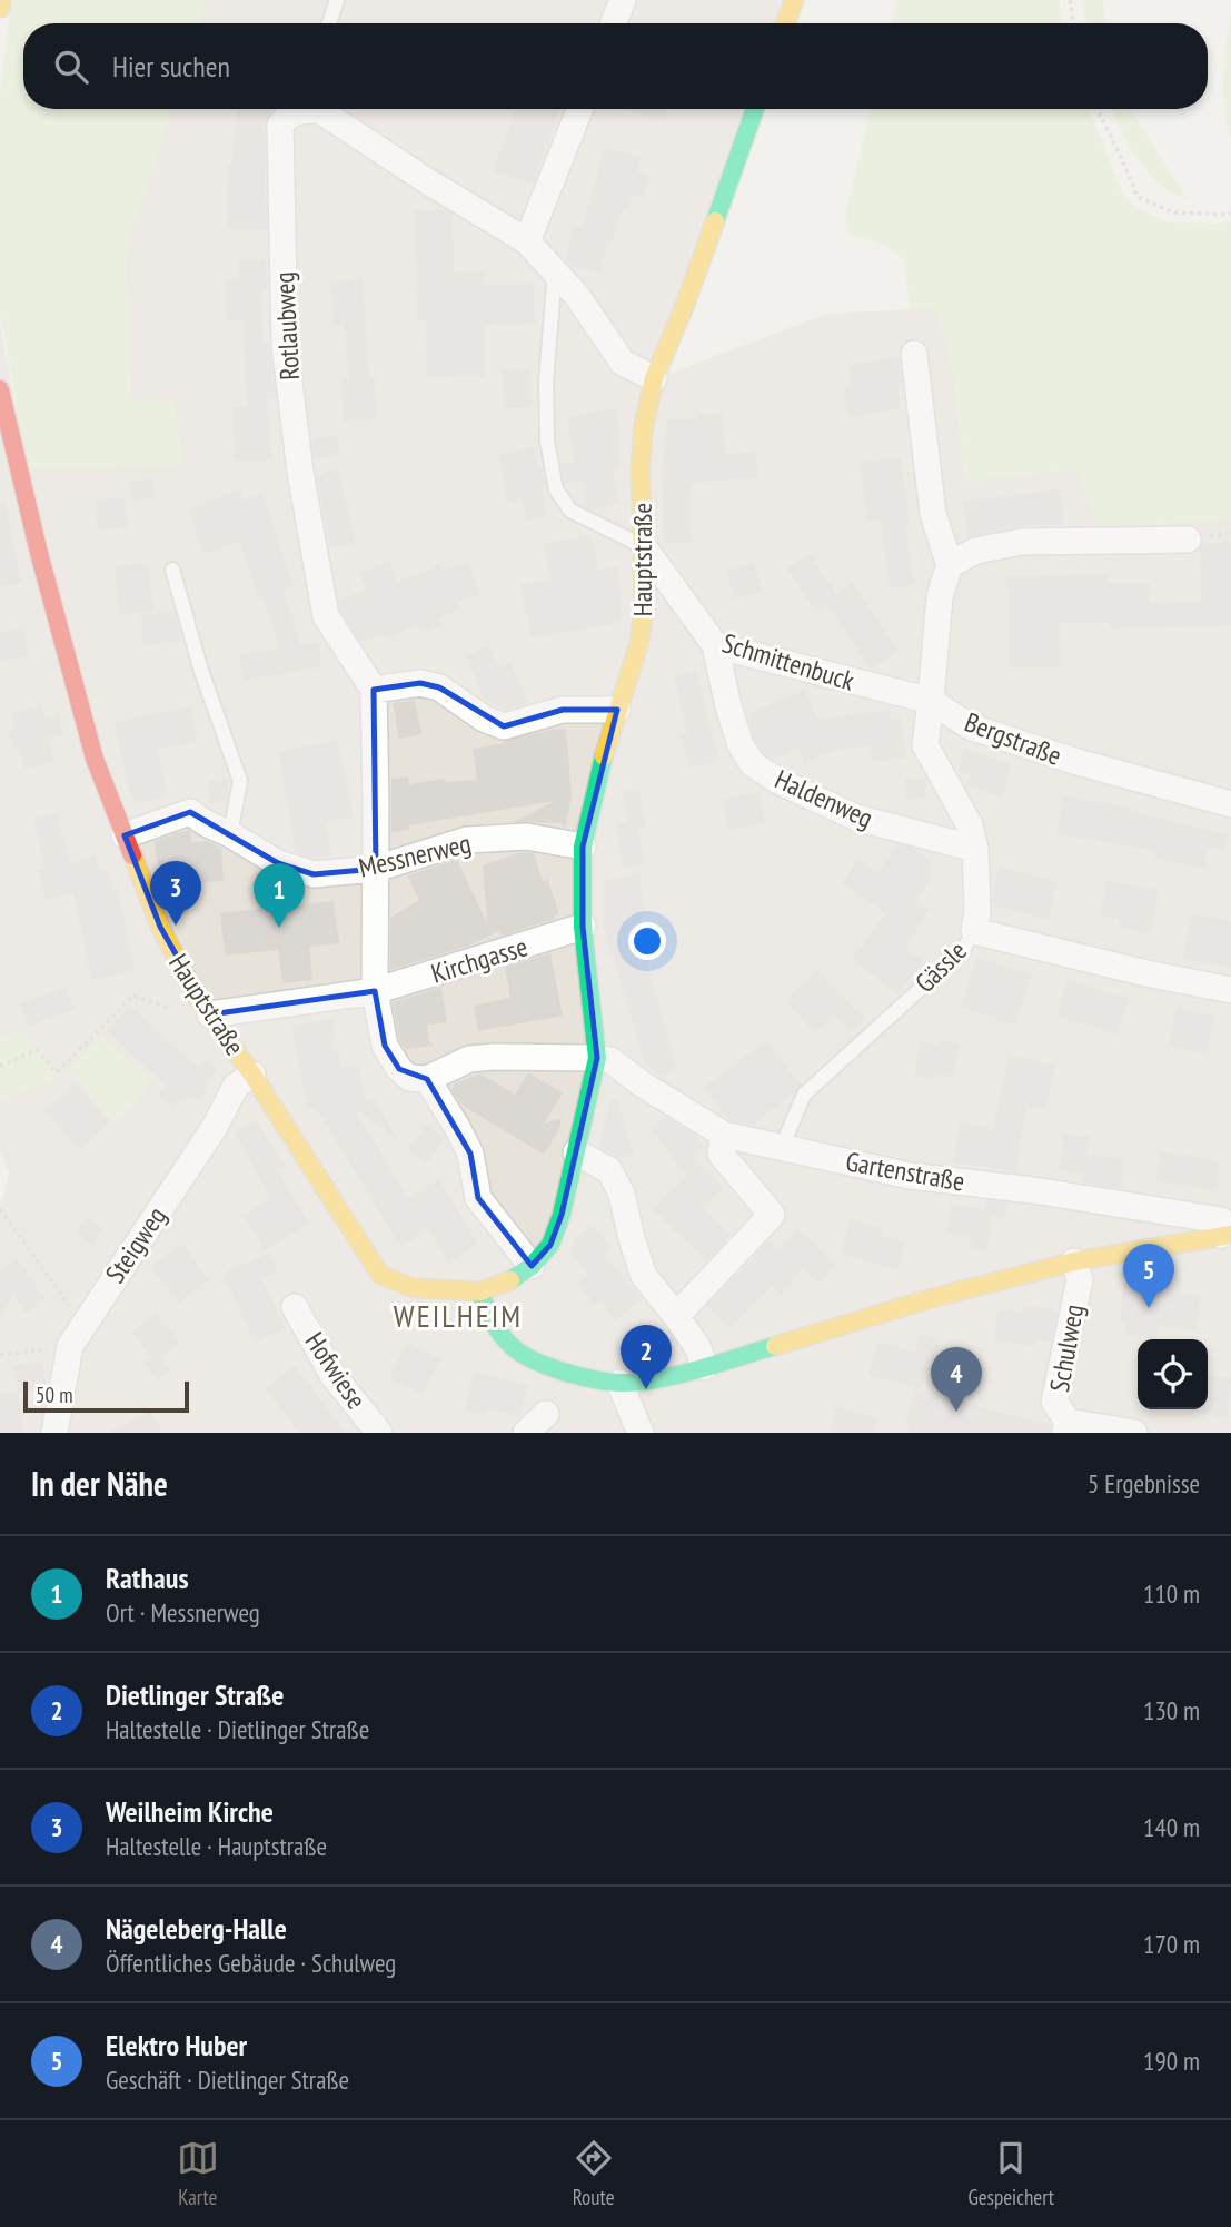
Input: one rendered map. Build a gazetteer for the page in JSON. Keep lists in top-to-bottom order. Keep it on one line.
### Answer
{"streets":{"street":["Rotlaubweg","Hauptstraße","Schmittenbuck","Bergstraße","Haldenweg","Messnerweg","Kirchgasse","Gässle","Gartenstraße","Steigweg","Schulweg","Hofwiese"]},"crossings":[["Rotlaubweg","Hauptstraße"],["Hauptstraße","Schmittenbuck"],["Hauptstraße","Messnerweg"],["Hauptstraße","Kirchgasse"],["Hauptstraße","Gartenstraße"],["Hauptstraße","Steigweg"],["Schmittenbuck","Bergstraße"],["Schmittenbuck","Haldenweg"],["Schmittenbuck","Gässle"],["Bergstraße","Gässle"],["Haldenweg","Gässle"],["Gässle","Gartenstraße"]],"districts":["WEILHEIM"],"scale_bar":"50 m","page":{"search":"Hier suchen","pins":["3","1","5","2","4"],"scale":"50 m","heading":["In der Nähe","5 Ergebnisse"],"list":[{"mark":"1","name":"Rathaus","note":"Ort · Messnerweg","value":"110 m"},{"mark":"2","name":"Dietlinger Straße","note":"Haltestelle · Dietlinger Straße","value":"130 m"},{"mark":"3","name":"Weilheim Kirche","note":"Haltestelle · Hauptstraße","value":"140 m"},{"mark":"4","name":"Nägeleberg-Halle","note":"Öffentliches Gebäude · Schulweg","value":"170 m"},{"mark":"5","name":"Elektro Huber","note":"Geschäft · Dietlinger Straße","value":"190 m"}],"nav":["Karte","Route","Gespeichert"]}}
